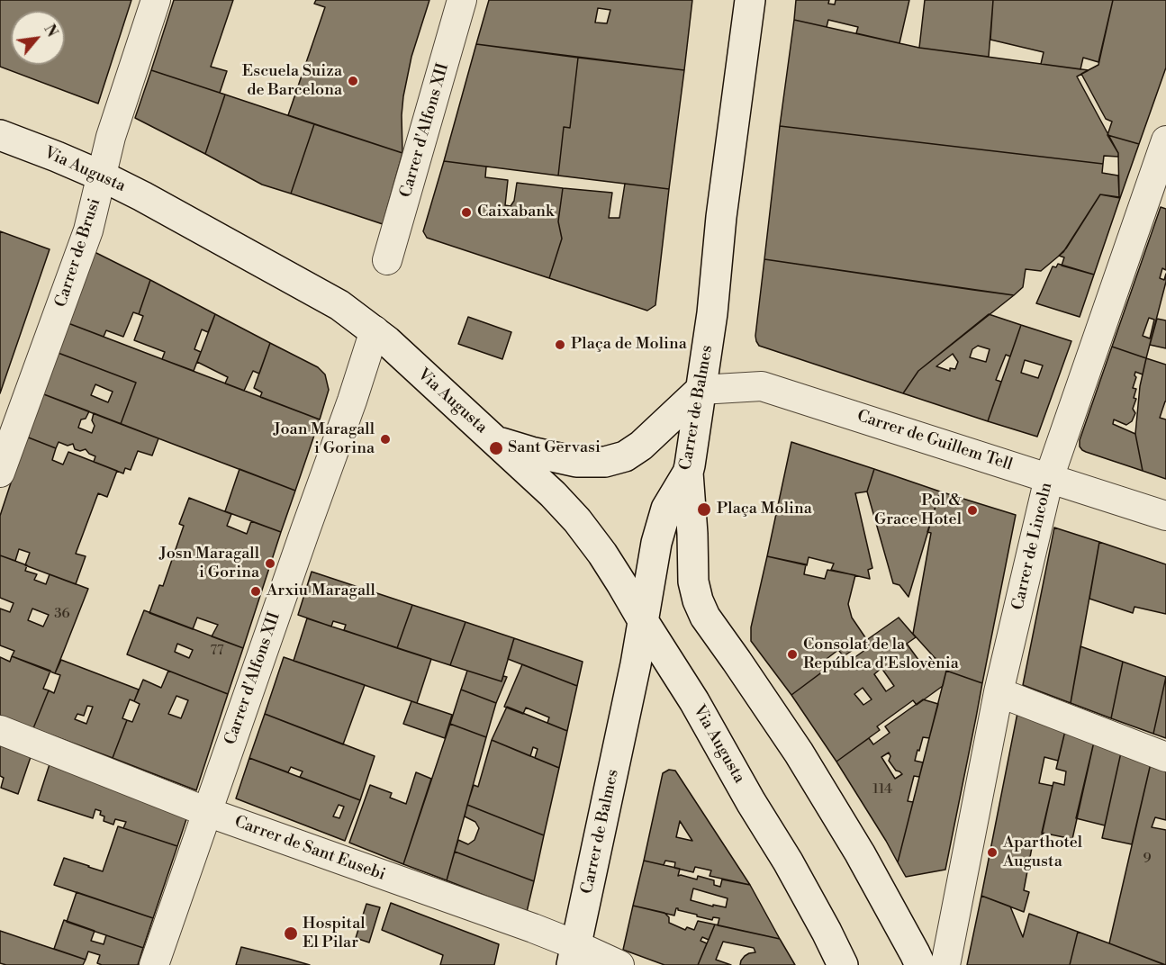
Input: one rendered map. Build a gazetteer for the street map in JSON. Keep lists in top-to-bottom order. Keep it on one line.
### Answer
{"streets":{"main road":["Via Augusta","Carrer de Balmes"],"street":["Carrer d'Alfons XII","Carrer de Brusi","Carrer de Guillem Tell","Carrer de Lincoln","Carrer de Sant Eusebi"]},"crossings":[["Carrer d'Alfons XII","Via Augusta"],["Carrer d'Alfons XII","Carrer de Sant Eusebi"],["Via Augusta","Carrer de Brusi"],["Via Augusta","Carrer de Balmes"],["Carrer de Balmes","Carrer de Guillem Tell"],["Carrer de Balmes","Carrer de Sant Eusebi"],["Carrer de Guillem Tell","Carrer de Lincoln"]],"places":["Escuela Suiza de Barcelona","Caixabank","Plaça de Molina","Joan Maragall i Gorina","Sant Gervasi","Plaça Molina","Pol & Grace Hotel","Josn Maragall i Gorina","Arxiu Maragall","Consolat de la Repúblca d'Eslovènia","Aparthotel Augusta","Hospital El Pilar"],"house_numbers":["36","77","114","9"],"north":"top right"}
